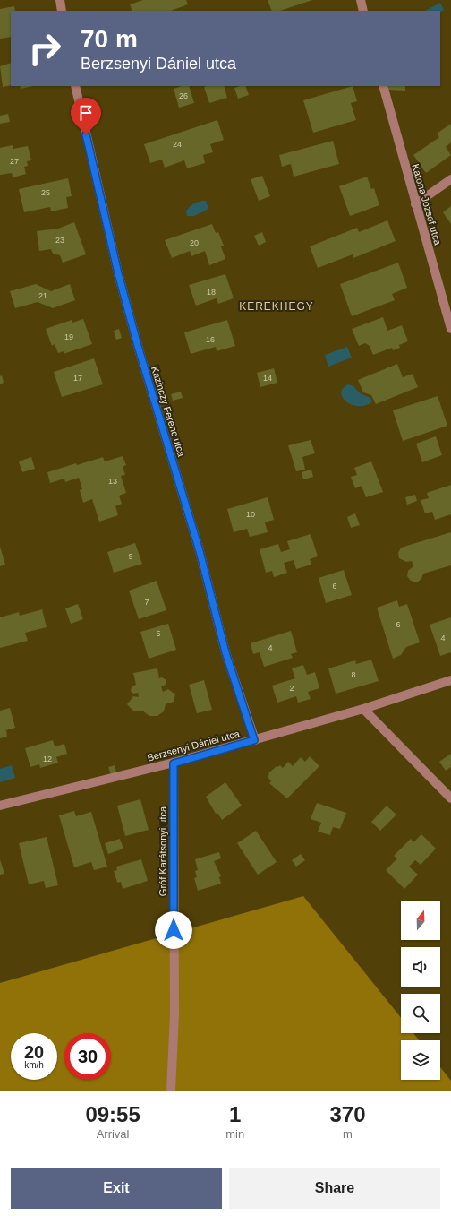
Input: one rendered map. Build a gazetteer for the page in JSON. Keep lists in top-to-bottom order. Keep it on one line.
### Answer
{"streets":{"street":["Katona József utca","Kazinczy Ferenc utca","Berzsenyi Dániel utca","Gróf Karátsonyi utca"]},"crossings":[["Kazinczy Ferenc utca","Berzsenyi Dániel utca"],["Berzsenyi Dániel utca","Gróf Karátsonyi utca"]],"districts":["KEREKHEGY"],"house_numbers":["26","24","27","25","23","20","18","21","19","16","17","14","13","10","9","6","7","6","5","4","4","8","2","12"],"north":"top","page":{"turn":["70 m","Berzsenyi Dániel utca"],"speed":"20 km/h","limit":"30","eta":["09:55","Arrival","1","min","370","m"],"buttons":["Exit","Share"]}}
